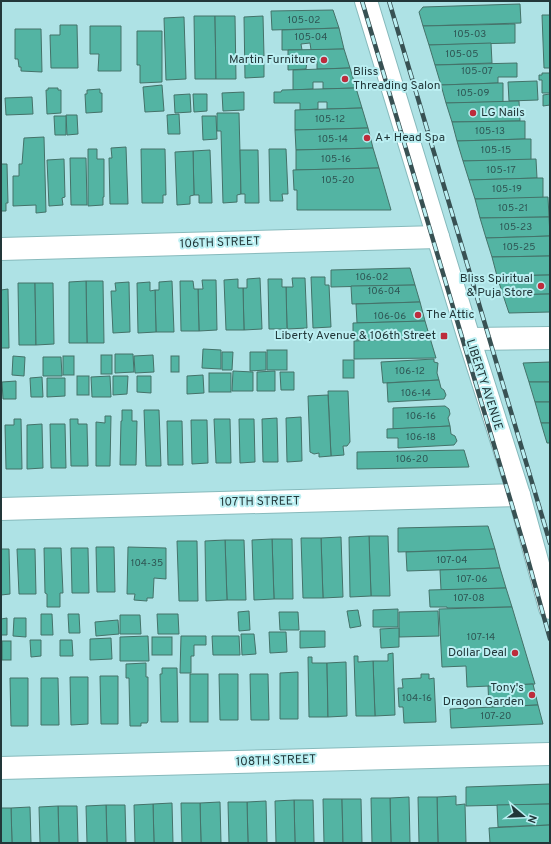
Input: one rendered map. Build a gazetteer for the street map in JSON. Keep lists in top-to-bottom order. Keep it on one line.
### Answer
{"streets":{"street":["106TH STREET","LIBERTY AVENUE","107TH STREET","108TH STREET"]},"crossings":[["106TH STREET","LIBERTY AVENUE"],["LIBERTY AVENUE","107TH STREET"]],"places":{"other":["Martin Furniture","Bliss Threading Salon","LG Nails","A+ Head Spa","Bliss Spiritual & Puja Store","The Attic","Dollar Deal","Tony's Dragon Garden"],"transit":["Liberty Avenue & 106th Street"]},"house_numbers":["105-02","105-03","105-04","105-05","105-07","105-09","105-12","105-13","105-14","105-15","105-16","105-17","105-20","105-19","105-21","105-23","105-25","106-02","106-04","106-06","106-12","106-14","106-16","106-18","106-20","107-04","104-35","107-06","107-08","107-14","104-16","107-20"],"north":"right"}
